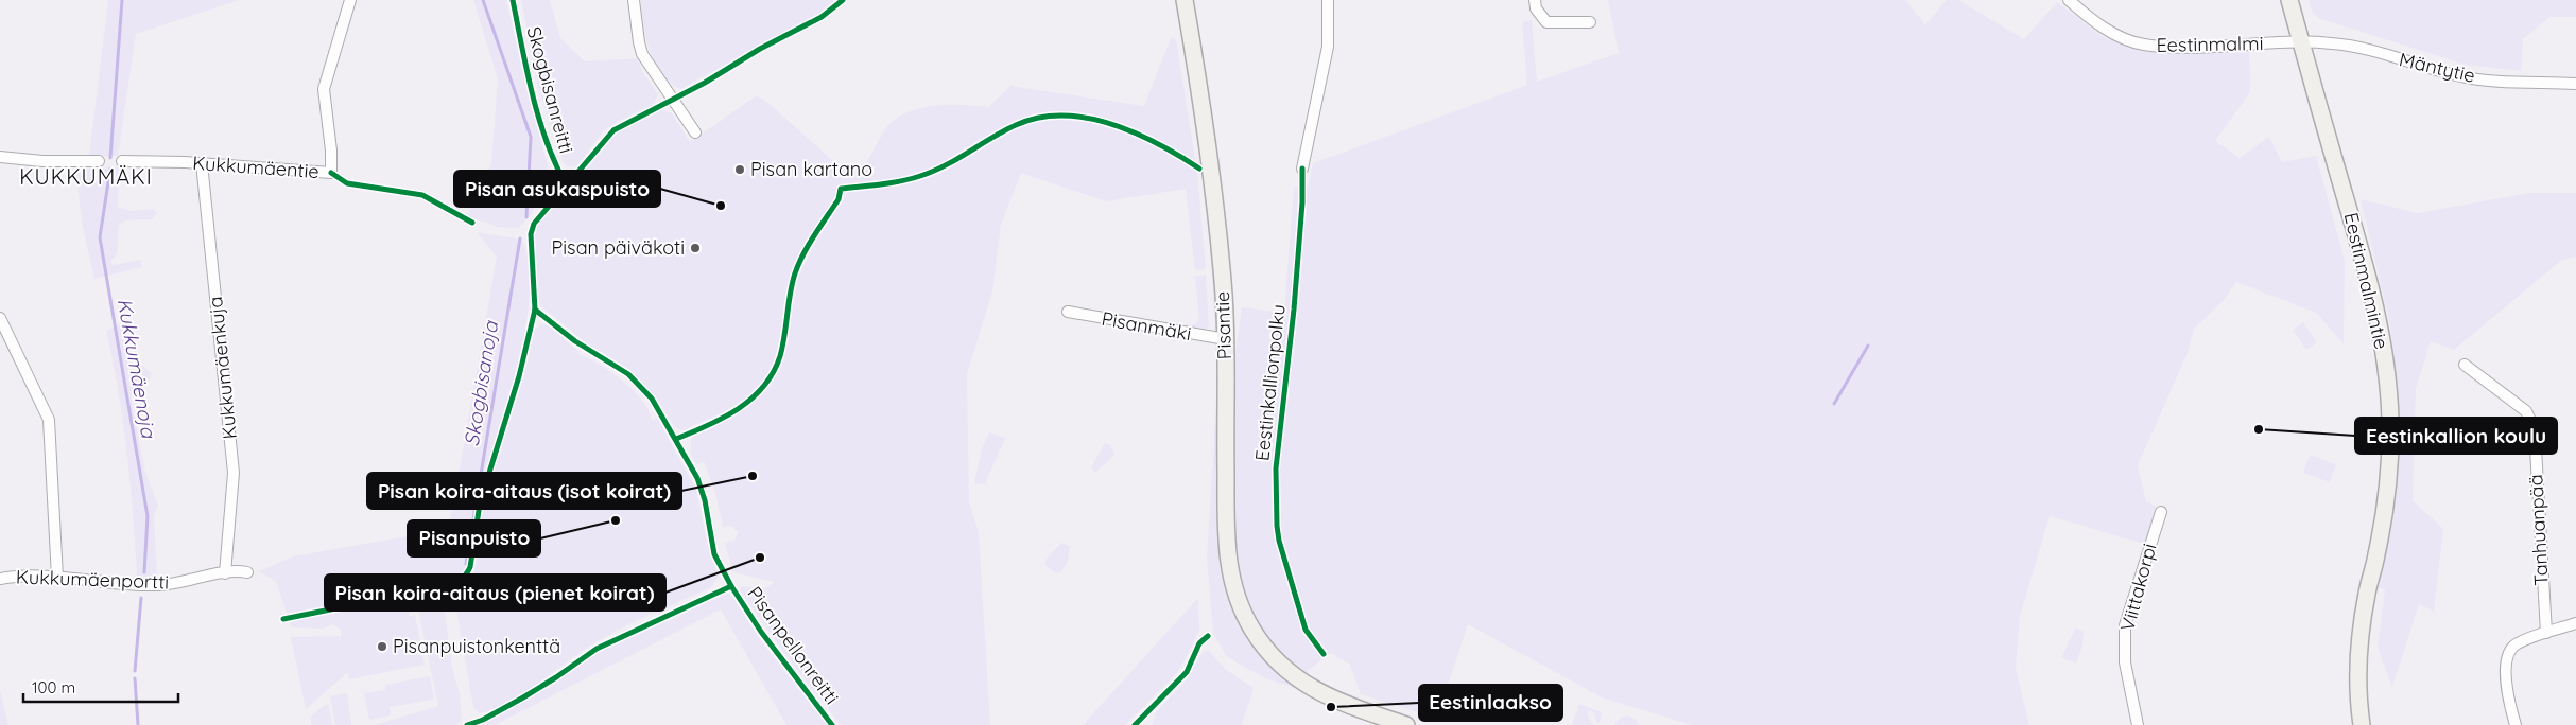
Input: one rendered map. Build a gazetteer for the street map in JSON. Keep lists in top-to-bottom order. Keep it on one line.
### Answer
{"streets":{"street":["Eestinmalmi","Mäntytie","Kukkumäentie","Eestinmalmintie","Pisantie","Pisanmäki","Kukkumäenkuja","Tanhuanpää","Kukkumäenportti","Viittakorpi"],"cycle path":["Skogbisanreitti","Eestinkallionpolku","Pisanpellonreitti"]},"crossings":[["Eestinmalmi","Mäntytie"],["Eestinmalmi","Eestinmalmintie"],["Mäntytie","Eestinmalmintie"],["Kukkumäentie","Kukkumäenkuja"],["Pisantie","Pisanmäki"],["Kukkumäenkuja","Kukkumäenportti"]],"districts":["KUKKUMÄKI"],"water":["Kukkumäenoja","Skogbisanoja"],"places":["Pisan kartano","Pisan asukaspuisto","Pisan päiväkoti","Eestinkallion koulu","Pisan koira-aitaus (isot koirat)","Pisanpuisto","Pisan koira-aitaus (pienet koirat)","Pisanpuistonkenttä","Eestinlaakso"],"scale_bar":"100 m"}
